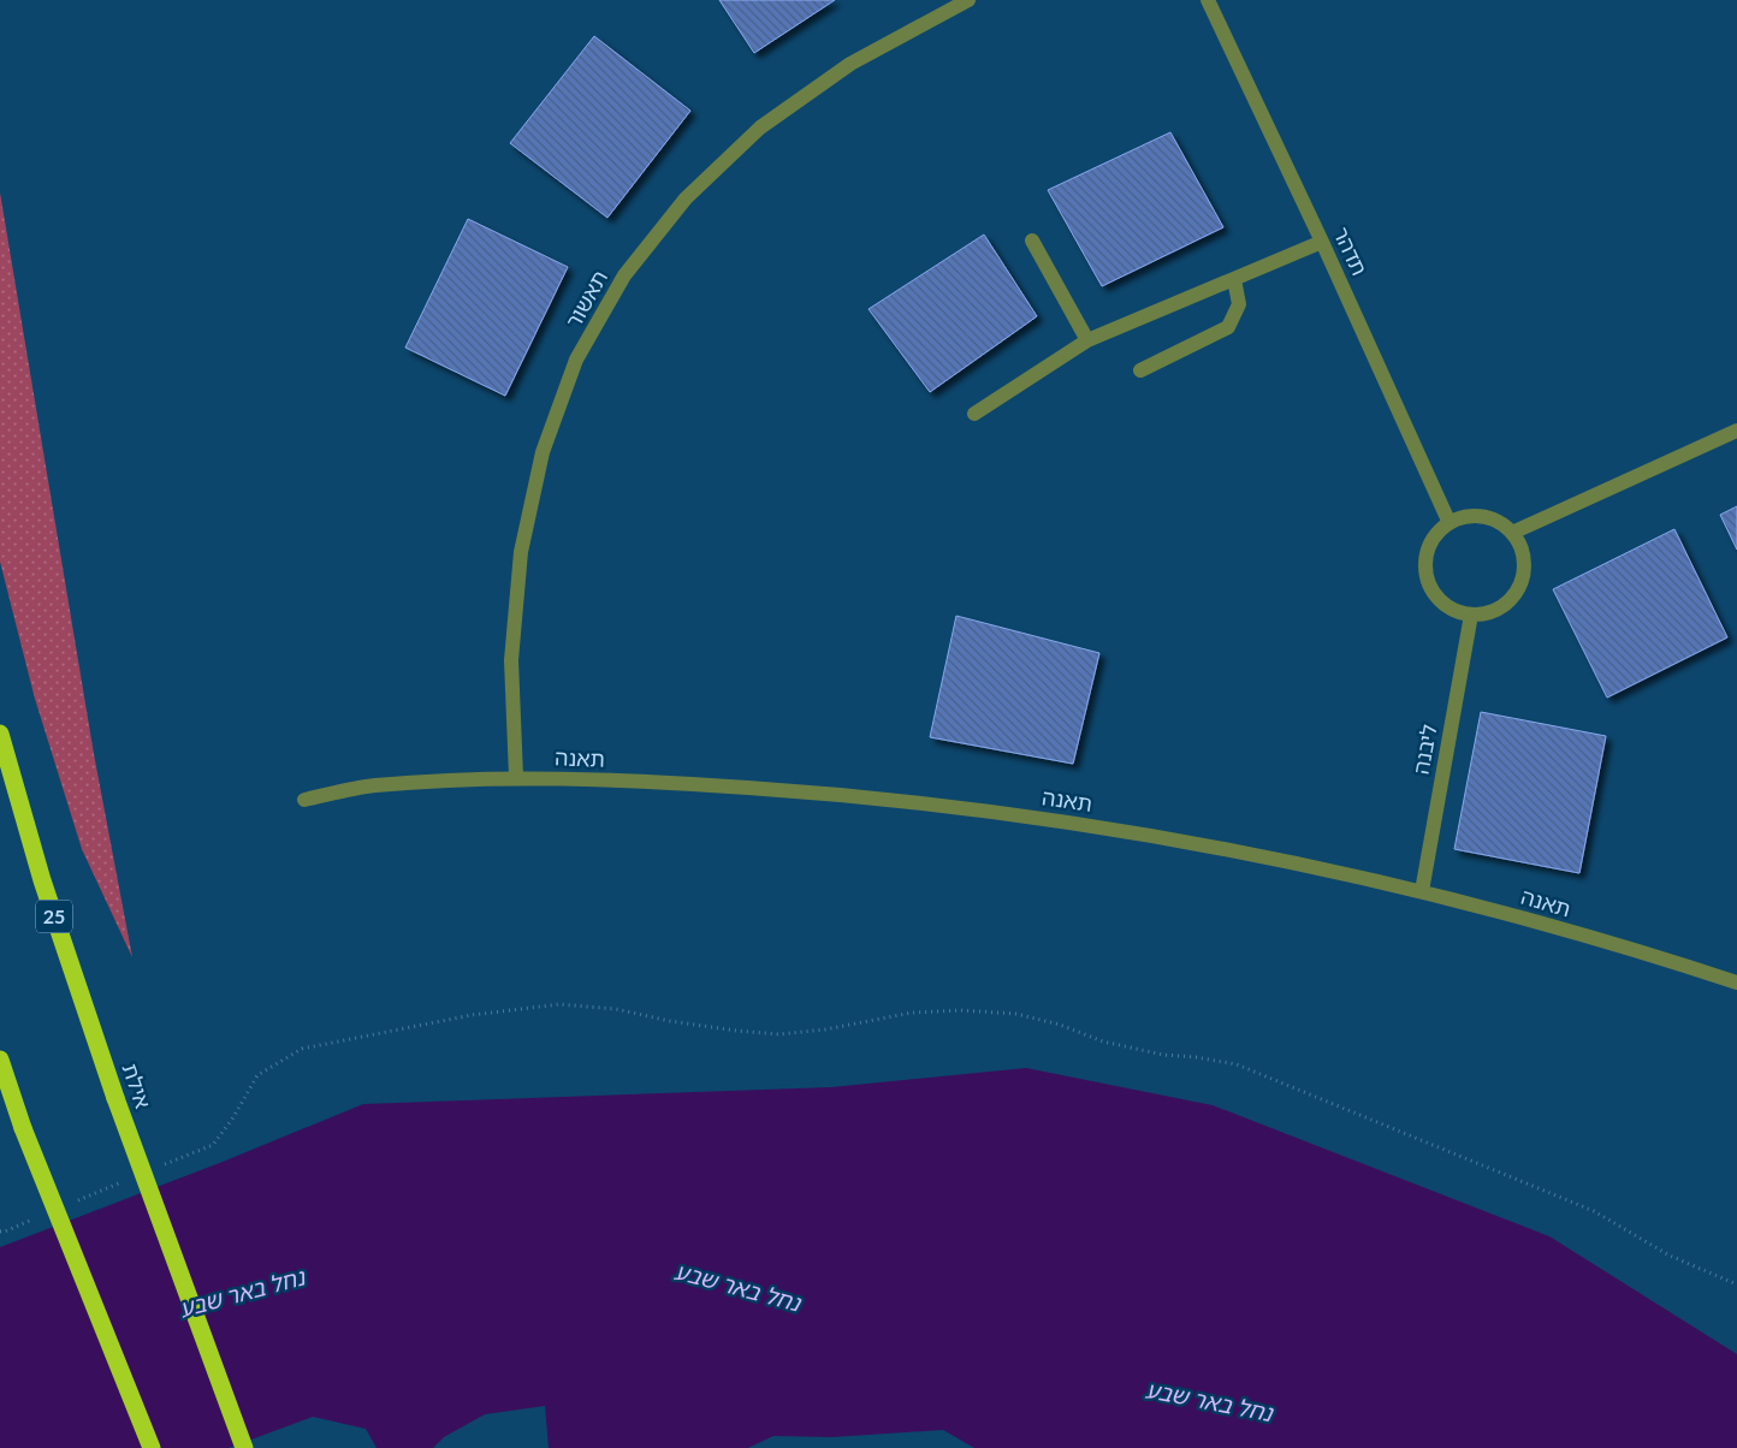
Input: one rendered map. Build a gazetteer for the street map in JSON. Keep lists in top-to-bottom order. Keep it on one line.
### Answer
{"streets":{"highway":["25","אילת"],"street":["תדהר","תאשור","ליבנה","תאנה"]},"crossings":[["תדהר","ליבנה"],["תאשור","תאנה"],["ליבנה","תאנה"]],"water":["נחל באר שבע"]}
